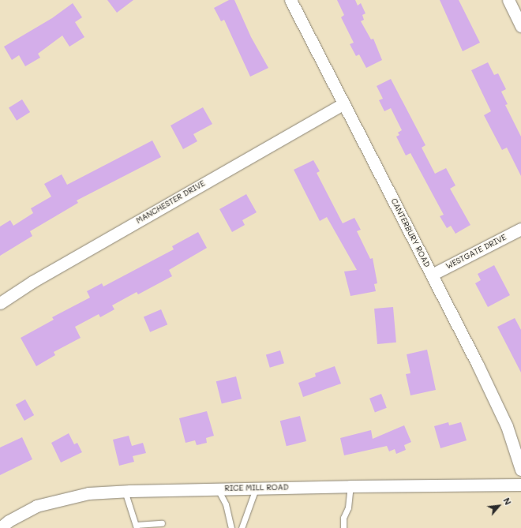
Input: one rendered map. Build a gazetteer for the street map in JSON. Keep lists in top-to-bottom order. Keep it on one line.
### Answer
{"streets":{"street":["MANCHESTER DRIVE","CANTERBURY ROAD","WESTGATE DRIVE","RICE MILL ROAD"]},"crossings":[["MANCHESTER DRIVE","CANTERBURY ROAD"],["CANTERBURY ROAD","WESTGATE DRIVE"]],"north":"top right"}
